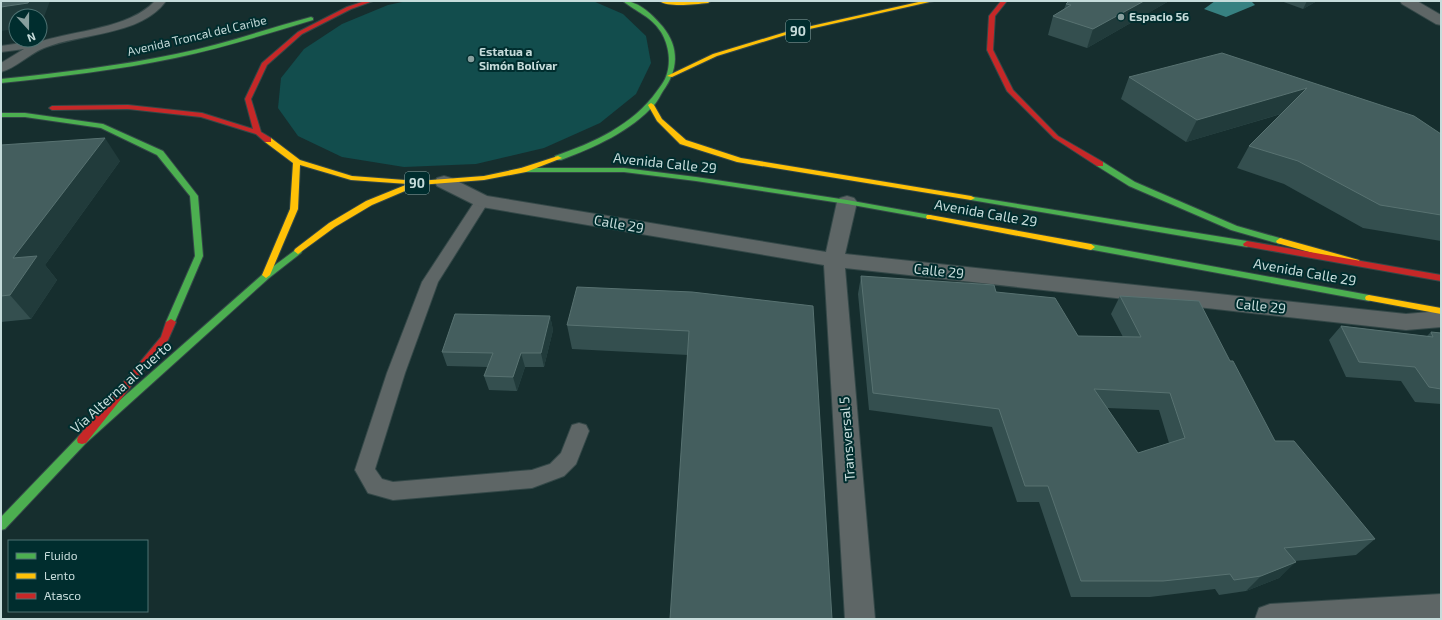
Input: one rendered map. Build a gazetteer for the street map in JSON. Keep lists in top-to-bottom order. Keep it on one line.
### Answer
{"streets":{"main road":["90","Avenida Troncal del Caribe","Avenida Calle 29","Vía Alterna al Puerto"],"street":["Calle 29","Transversal 5"]},"crossings":[["90","Avenida Calle 29"],["90","Calle 29"],["90","Vía Alterna al Puerto"],["Avenida Calle 29","Transversal 5"],["Calle 29","Transversal 5"]],"places":["Espacio 56","Estatua a Simón Bolívar"],"legend":["Fluido","Lento","Atasco"],"north":"bottom"}
